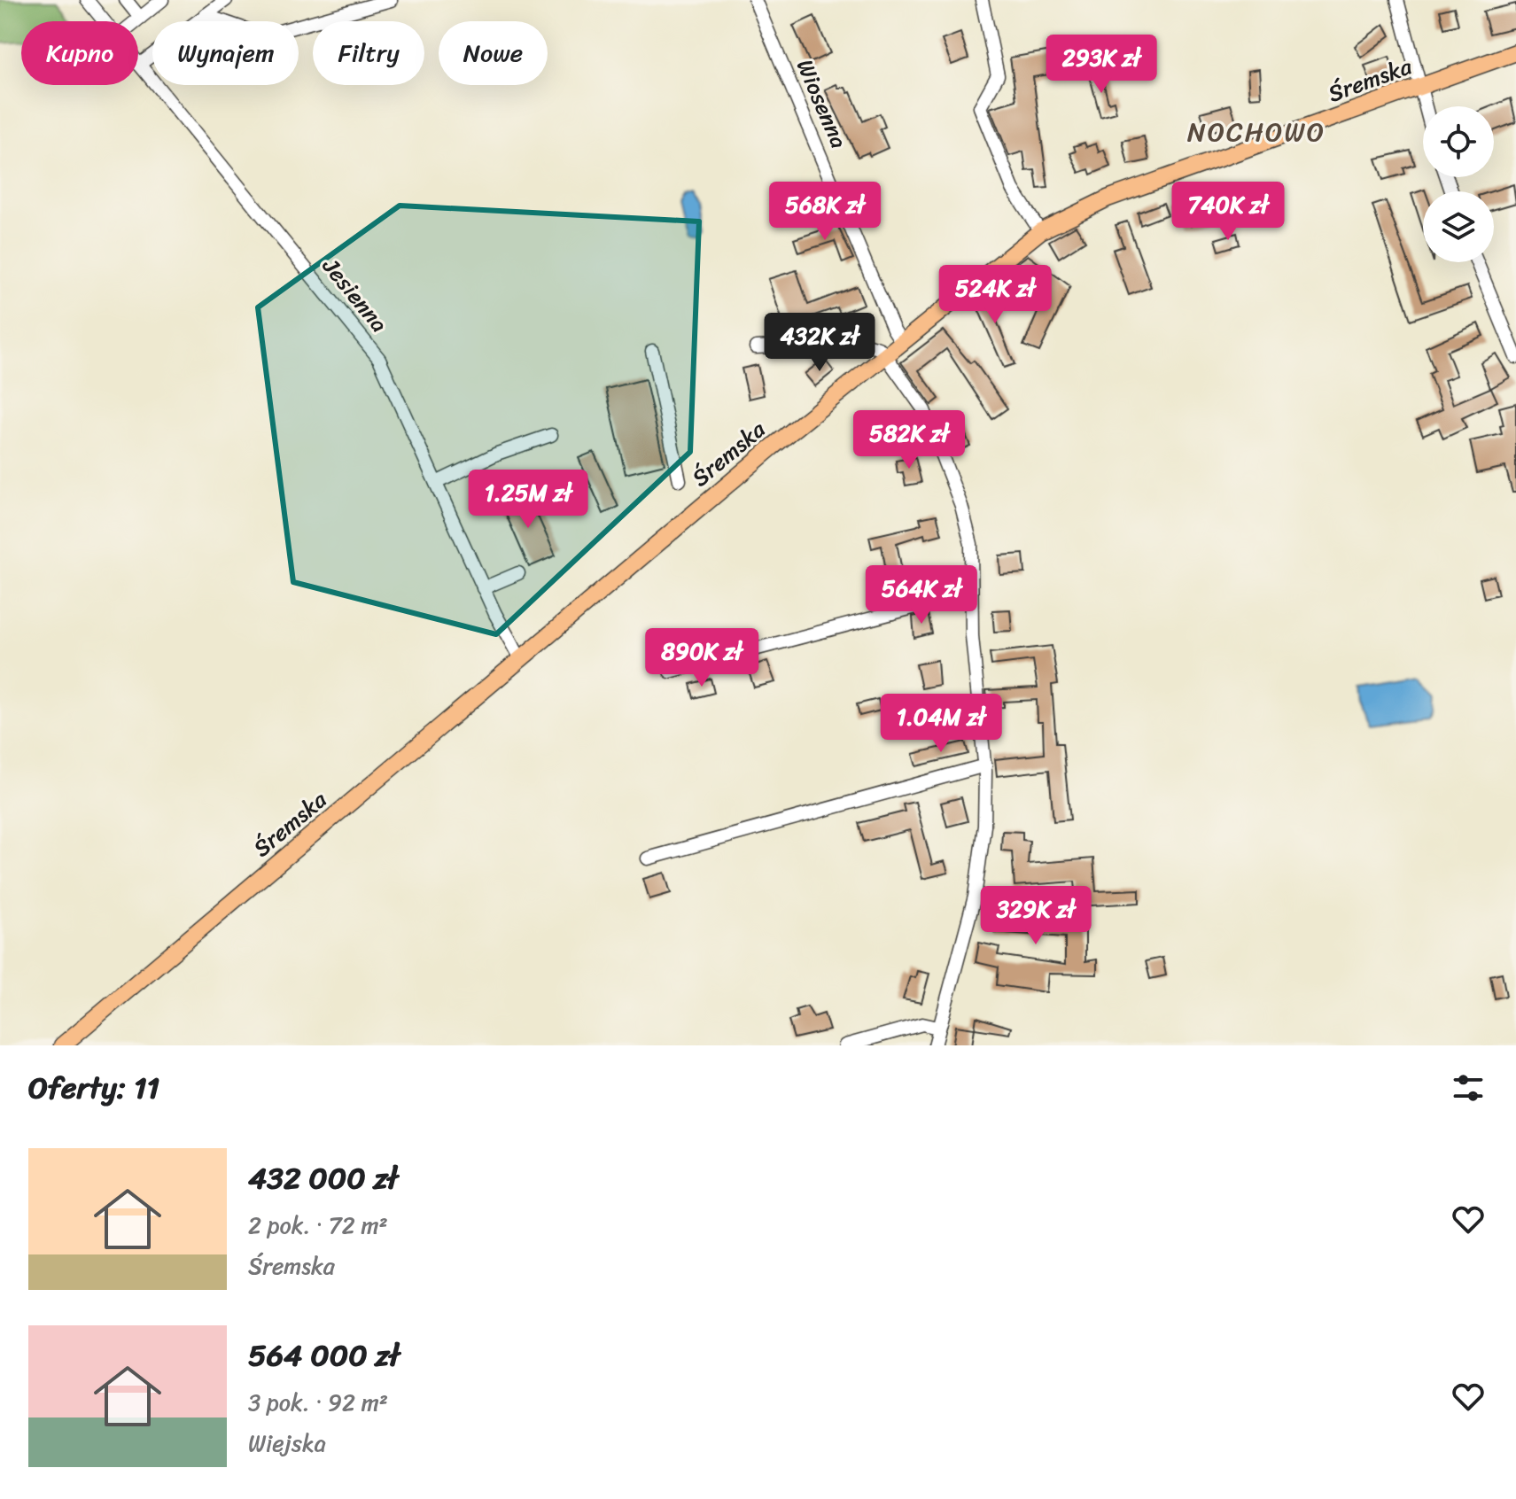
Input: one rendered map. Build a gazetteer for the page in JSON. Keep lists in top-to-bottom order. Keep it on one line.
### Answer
{"streets":{"main road":["Śremska"],"street":["Wiosenna","Jesienna"]},"crossings":[["Śremska","Wiosenna"],["Śremska","Jesienna"]],"districts":["NOCHOWO"],"page":{"chip":["Kupno","Wynajem","Filtry","Nowe"],"price":["293K zł","568K zł","740K zł","524K zł","432K zł","582K zł","1.25M zł","564K zł","890K zł","1.04M zł","329K zł"],"heading":"Oferty: 11","list":[{"name":"432 000 zł","note":"2 pok. · 72 m² · Śremska"},{"name":"564 000 zł","note":"3 pok. · 92 m² · Wiejska"}]}}
